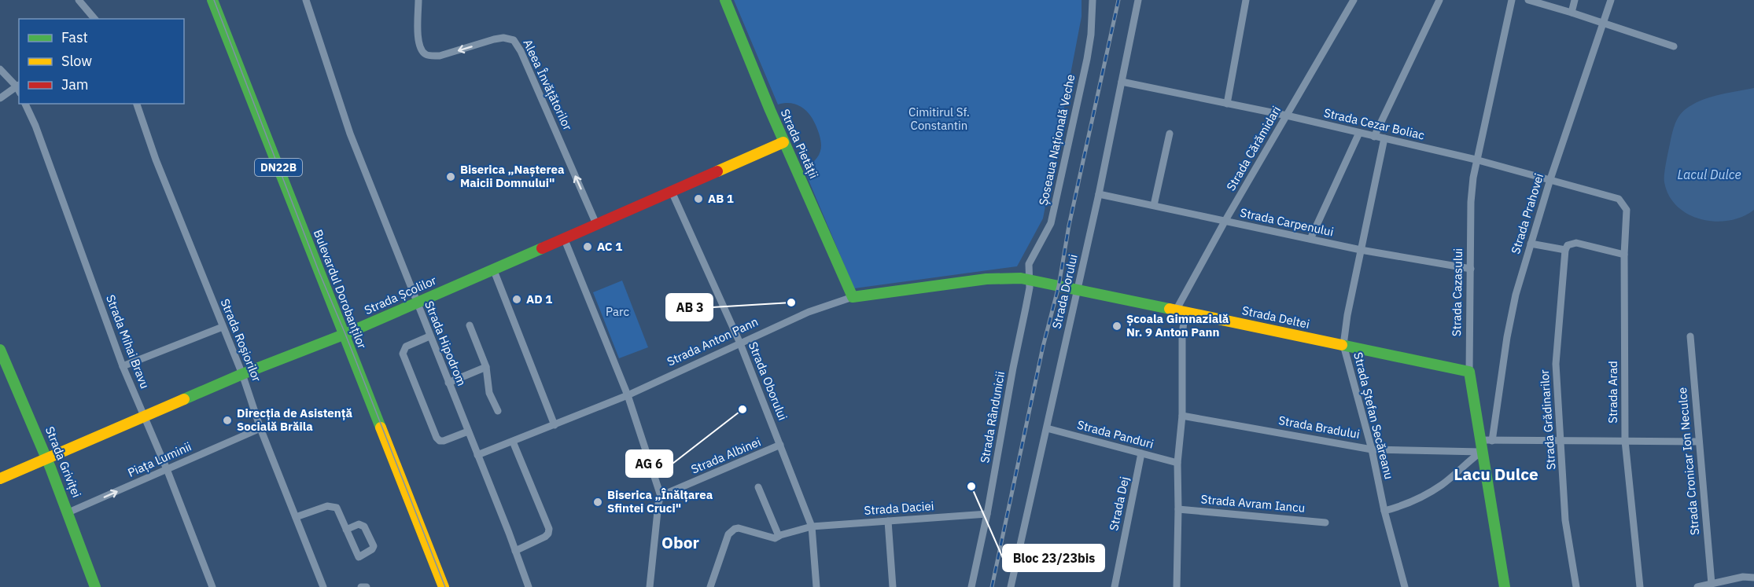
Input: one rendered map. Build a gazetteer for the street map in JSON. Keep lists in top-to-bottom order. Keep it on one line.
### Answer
{"streets":{"street":["Aleea Învățătorilor","Strada Cezar Boliac","Șoseaua Națională Veche","Strada Pietății","Strada Cărămidari","DN22B","Strada Prahovei","Strada Carpenului","Bulevardul Dorobanților","Strada Dorului","Strada Cazasului","Strada Școlilor","Strada Deltei","Strada Roșiorilor","Strada Mihai Bravu","Strada Anton Pann","Strada Hipodrom","Strada Oborului","Strada Arad","Strada Ștefan Secăreanu","Strada Rândunicii","Strada Grădinarilor","Strada Bradului","Strada Panduri","Strada Albinei","Piața Luminii","Strada Cronicar Ion Neculce","Strada Griviței","Strada Dej","Strada Avram Iancu","Strada Daciei"]},"crossings":[["Aleea Învățătorilor","Strada Școlilor"],["Strada Cezar Boliac","Strada Cărămidari"],["Strada Cezar Boliac","Strada Prahovei"],["Strada Cezar Boliac","Strada Dorului"],["Strada Cezar Boliac","Strada Cazasului"],["Strada Cezar Boliac","Strada Arad"],["Strada Cezar Boliac","Strada Ștefan Secăreanu"],["Șoseaua Națională Veche","Strada Anton Pann"],["Șoseaua Națională Veche","Strada Rândunicii"],["Strada Pietății","Strada Școlilor"],["Strada Pietății","Strada Anton Pann"],["Strada Cărămidari","Strada Carpenului"],["Strada Cărămidari","Strada Deltei"],["Strada Cărămidari","Strada Bradului"],["Strada Cărămidari","Strada Panduri"],["Strada Cărămidari","Strada Avram Iancu"],["Strada Carpenului","Strada Dorului"],["Strada Carpenului","Strada Cazasului"],["Strada Carpenului","Strada Ștefan Secăreanu"],["Bulevardul Dorobanților","Strada Școlilor"],["Strada Dorului","Strada Deltei"],["Strada Dorului","Strada Anton Pann"],["Strada Dorului","Strada Panduri"],["Strada Cazasului","Strada Deltei"],["Strada Cazasului","Strada Bradului"],["Strada Școlilor","Strada Roșiorilor"],["Strada Școlilor","Strada Mihai Bravu"],["Strada Școlilor","Strada Hipodrom"],["Strada Școlilor","Strada Oborului"],["Strada Școlilor","Strada Griviței"],["Strada Deltei","Strada Anton Pann"],["Strada Deltei","Strada Ștefan Secăreanu"],["Strada Roșiorilor","Piața Luminii"],["Strada Mihai Bravu","Piața Luminii"],["Strada Anton Pann","Strada Hipodrom"],["Strada Anton Pann","Strada Oborului"],["Strada Anton Pann","Strada Rândunicii"],["Strada Oborului","Strada Albinei"],["Strada Oborului","Strada Daciei"],["Strada Ștefan Secăreanu","Strada Bradului"],["Strada Rândunicii","Strada Daciei"],["Strada Panduri","Strada Dej"],["Piața Luminii","Strada Griviței"]],"one_way":["Aleea Învățătorilor","Piața Luminii"],"districts":["Lacu Dulce","Obor"],"water":["Lacul Dulce"],"parks":["Cimitirul Sf. Constantin","Parc"],"places":["Biserica „Nașterea Maicii Domnului\"","AB 1","AC 1","AD 1","AB 3","Școala Gimnazială Nr. 9 Anton Pann","AG 6","Direcția de Asistență Socială Brăila","Bloc 23/23bis","Biserica „Înălțarea Sfintei Cruci\""],"legend":["Fast","Slow","Jam"]}
